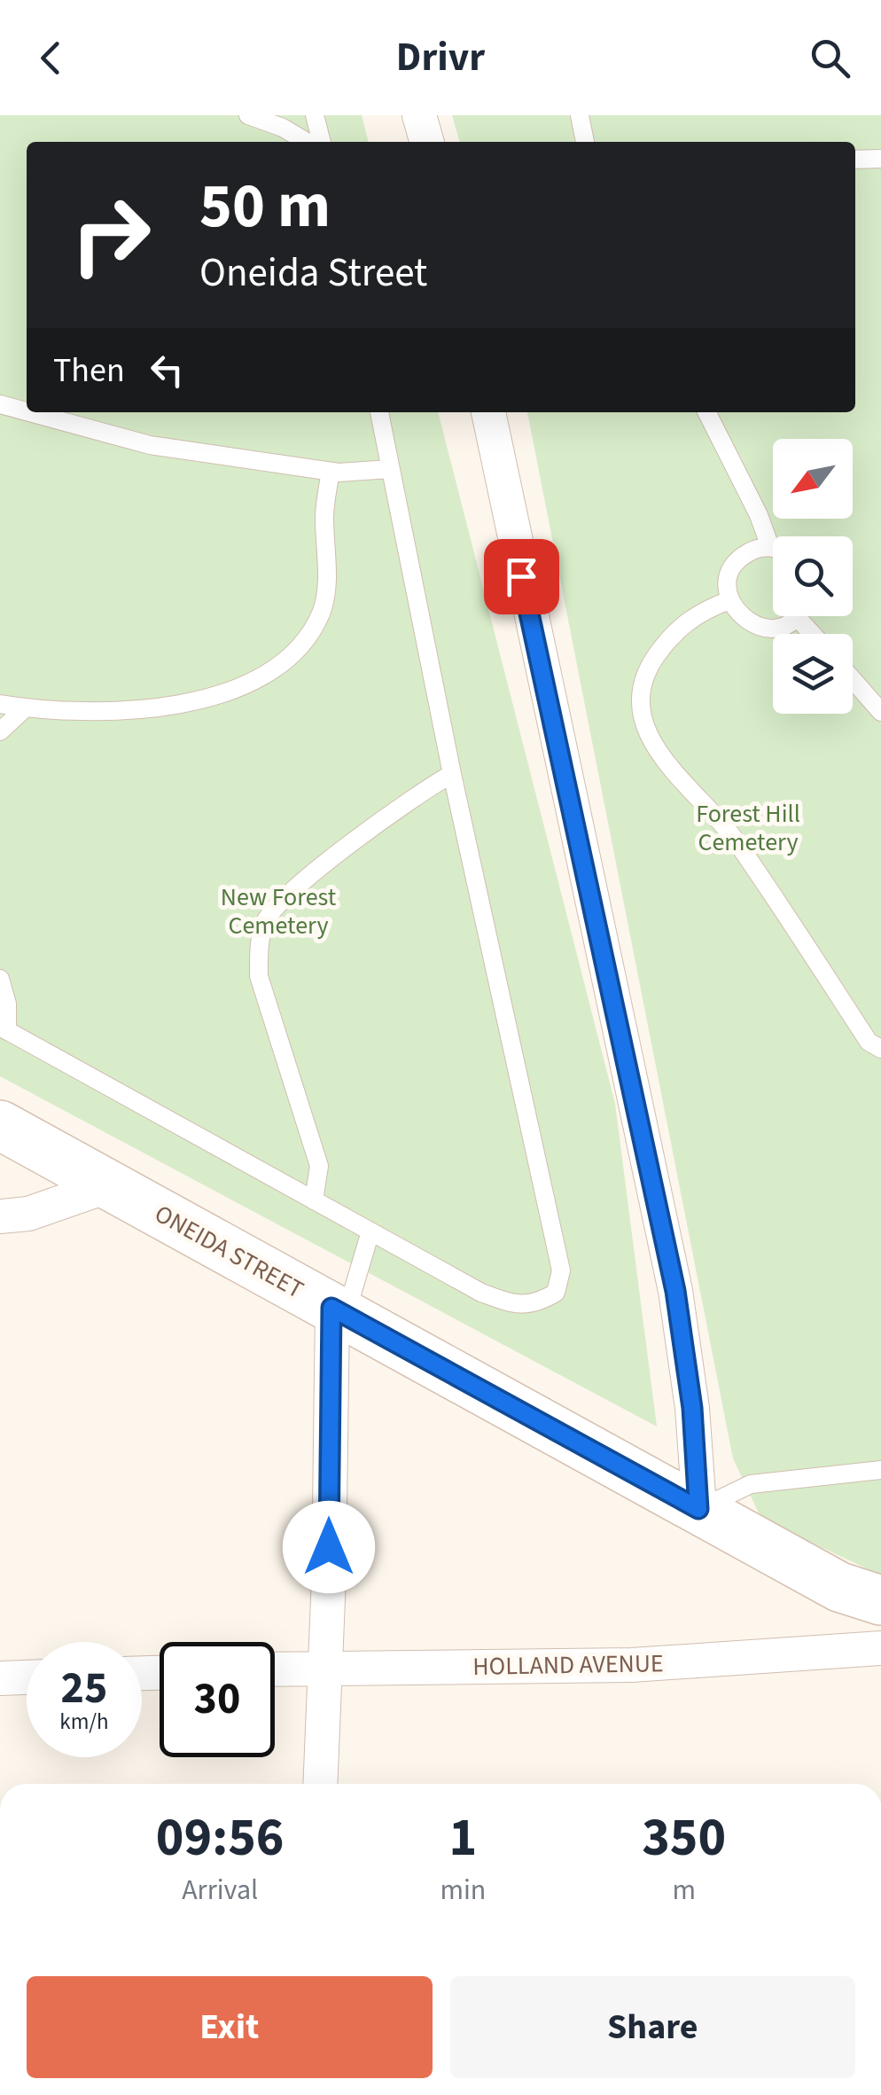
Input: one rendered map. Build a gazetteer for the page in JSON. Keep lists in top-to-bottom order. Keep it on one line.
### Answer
{"streets":{"street":["ONEIDA STREET","HOLLAND AVENUE"]},"parks":["Forest Hill Cemetery","New Forest Cemetery"],"north":"bottom left","page":{"header":"Drivr","turn":["50 m","Oneida Street"],"then":"Then","speed":"25 km/h","limit":"30","eta":["09:56","Arrival","1","min","350","m"],"buttons":["Exit","Share"]}}
